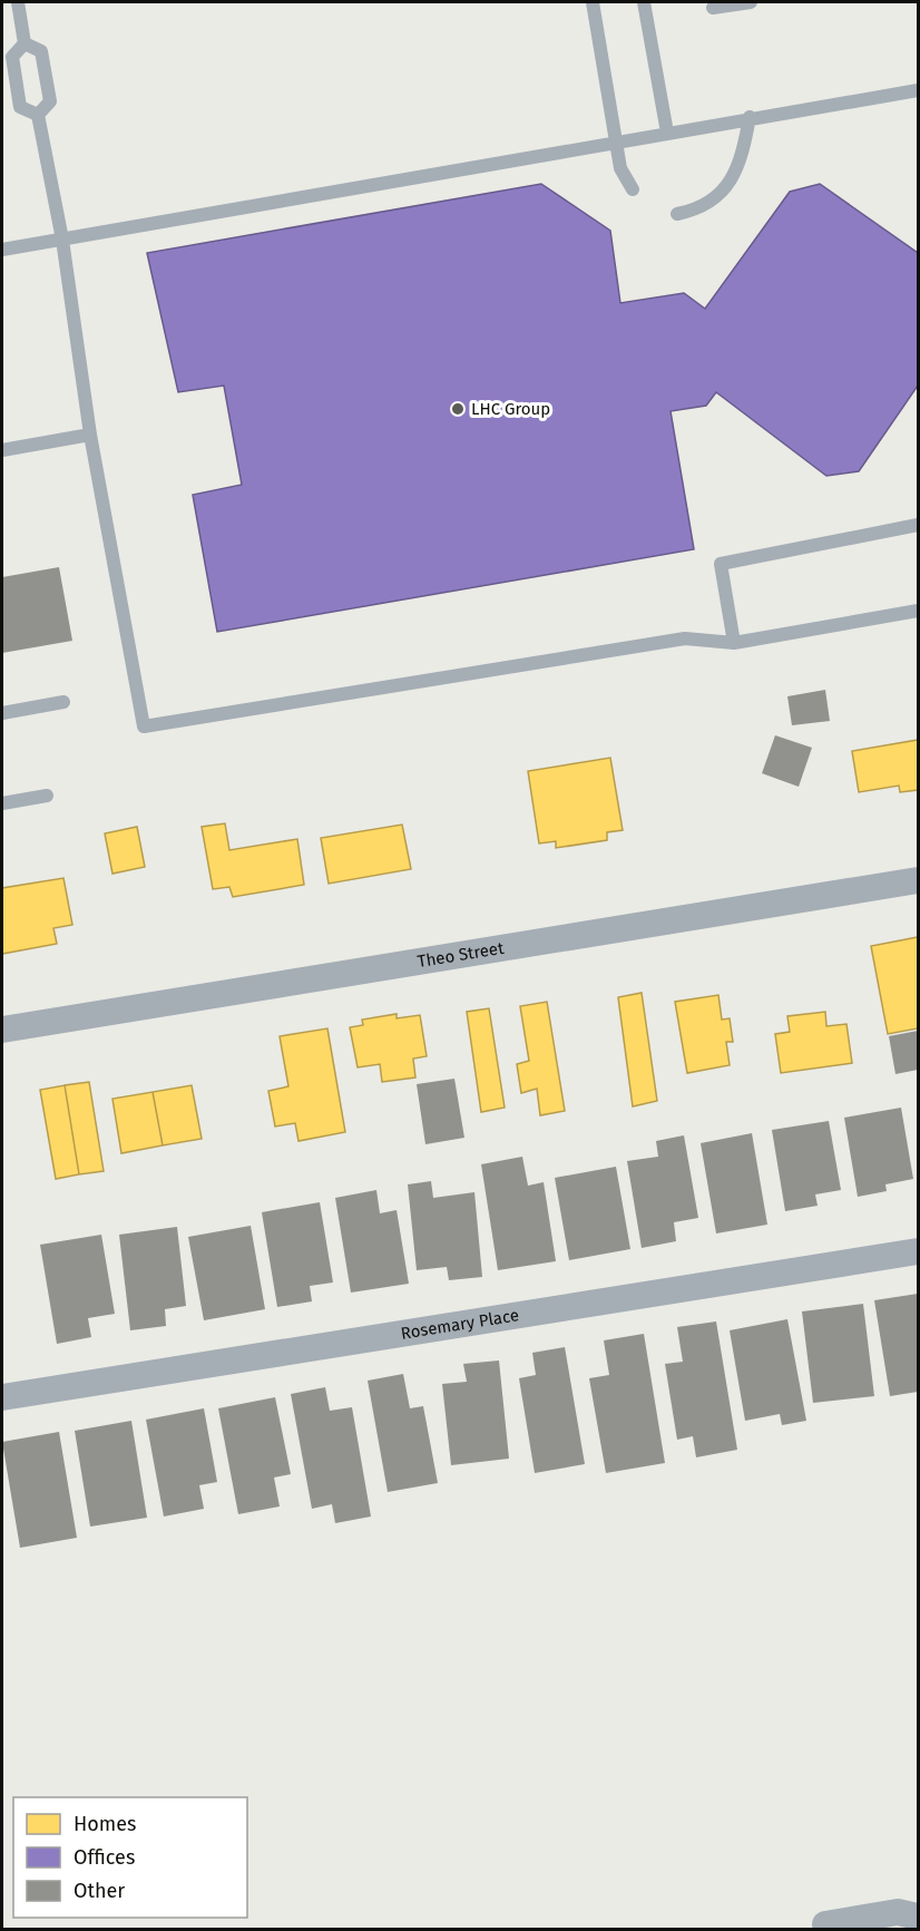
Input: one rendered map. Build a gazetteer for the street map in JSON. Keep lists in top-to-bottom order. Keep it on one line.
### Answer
{"streets":{"street":["Theo Street","Rosemary Place"]},"places":["LHC Group"],"legend":["Homes","Offices","Other"]}
